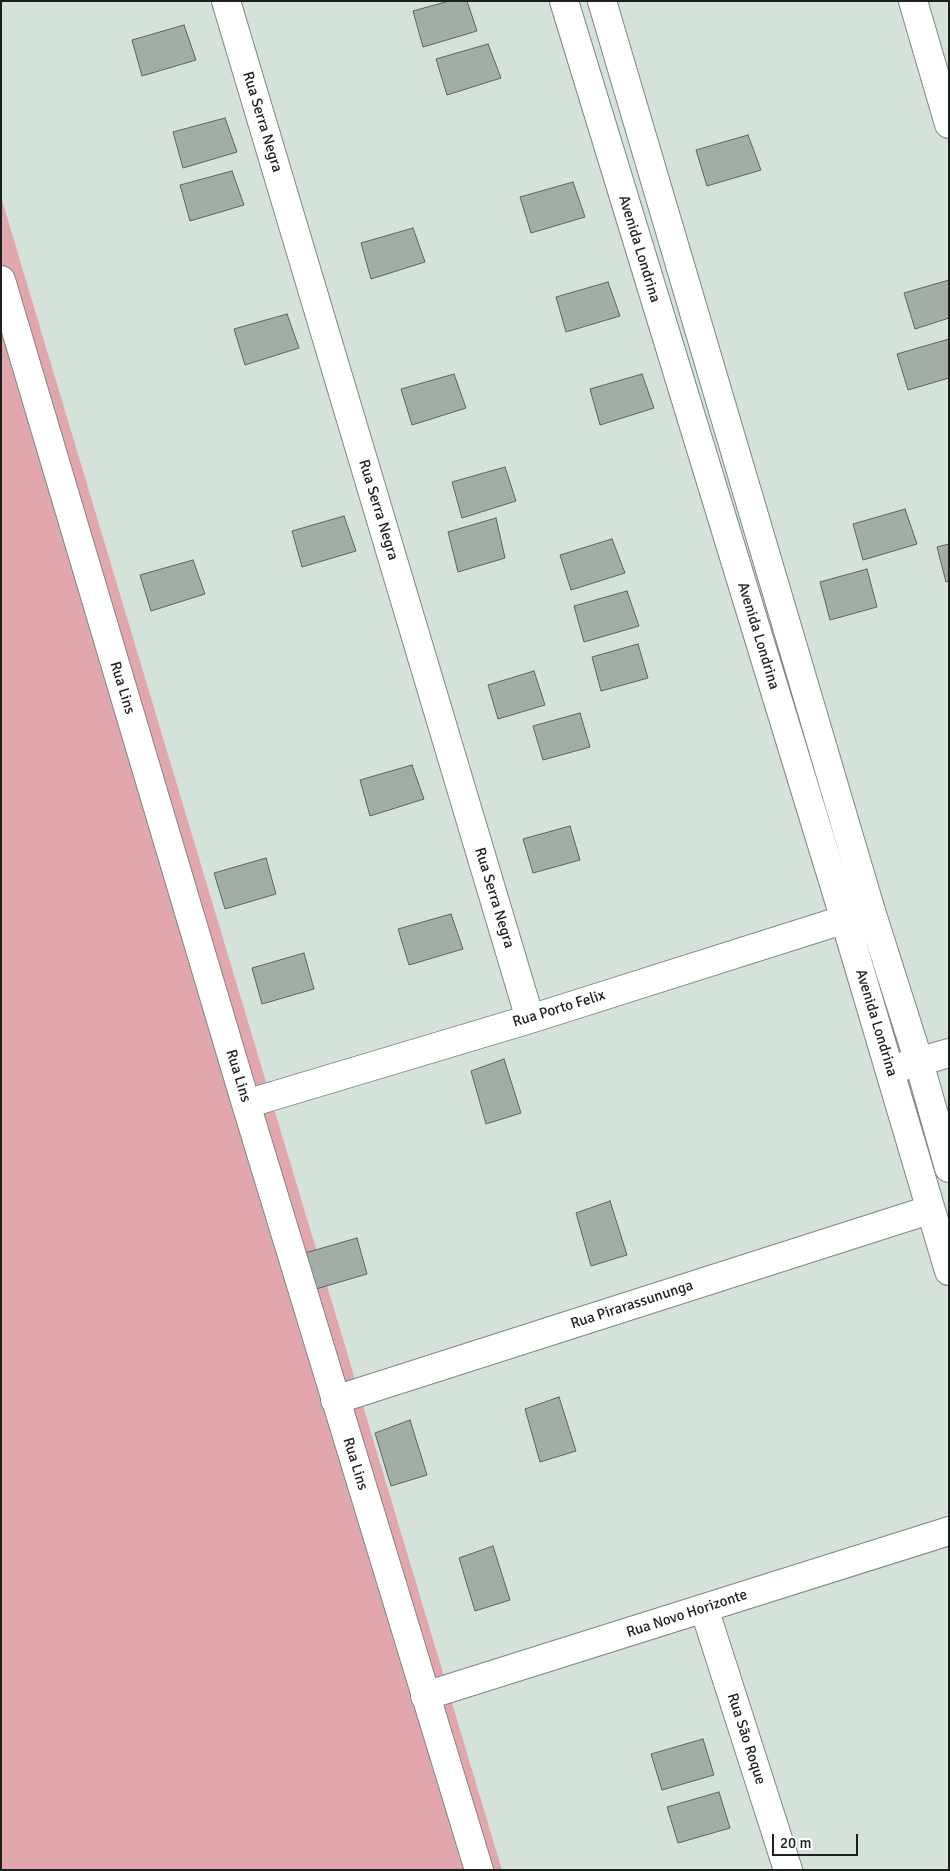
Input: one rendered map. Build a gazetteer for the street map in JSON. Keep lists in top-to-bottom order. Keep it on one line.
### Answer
{"streets":{"street":["Rua Serra Negra","Avenida Londrina","Rua Lins","Rua Porto Felix","Rua Pirarassununga","Rua Novo Horizonte","Rua São Roque"]},"crossings":[["Rua Serra Negra","Rua Porto Felix"],["Avenida Londrina","Rua Porto Felix"],["Avenida Londrina","Rua Pirarassununga"],["Rua Lins","Rua Porto Felix"],["Rua Lins","Rua Pirarassununga"],["Rua Lins","Rua Novo Horizonte"],["Rua Novo Horizonte","Rua São Roque"]],"scale_bar":"20 m"}
